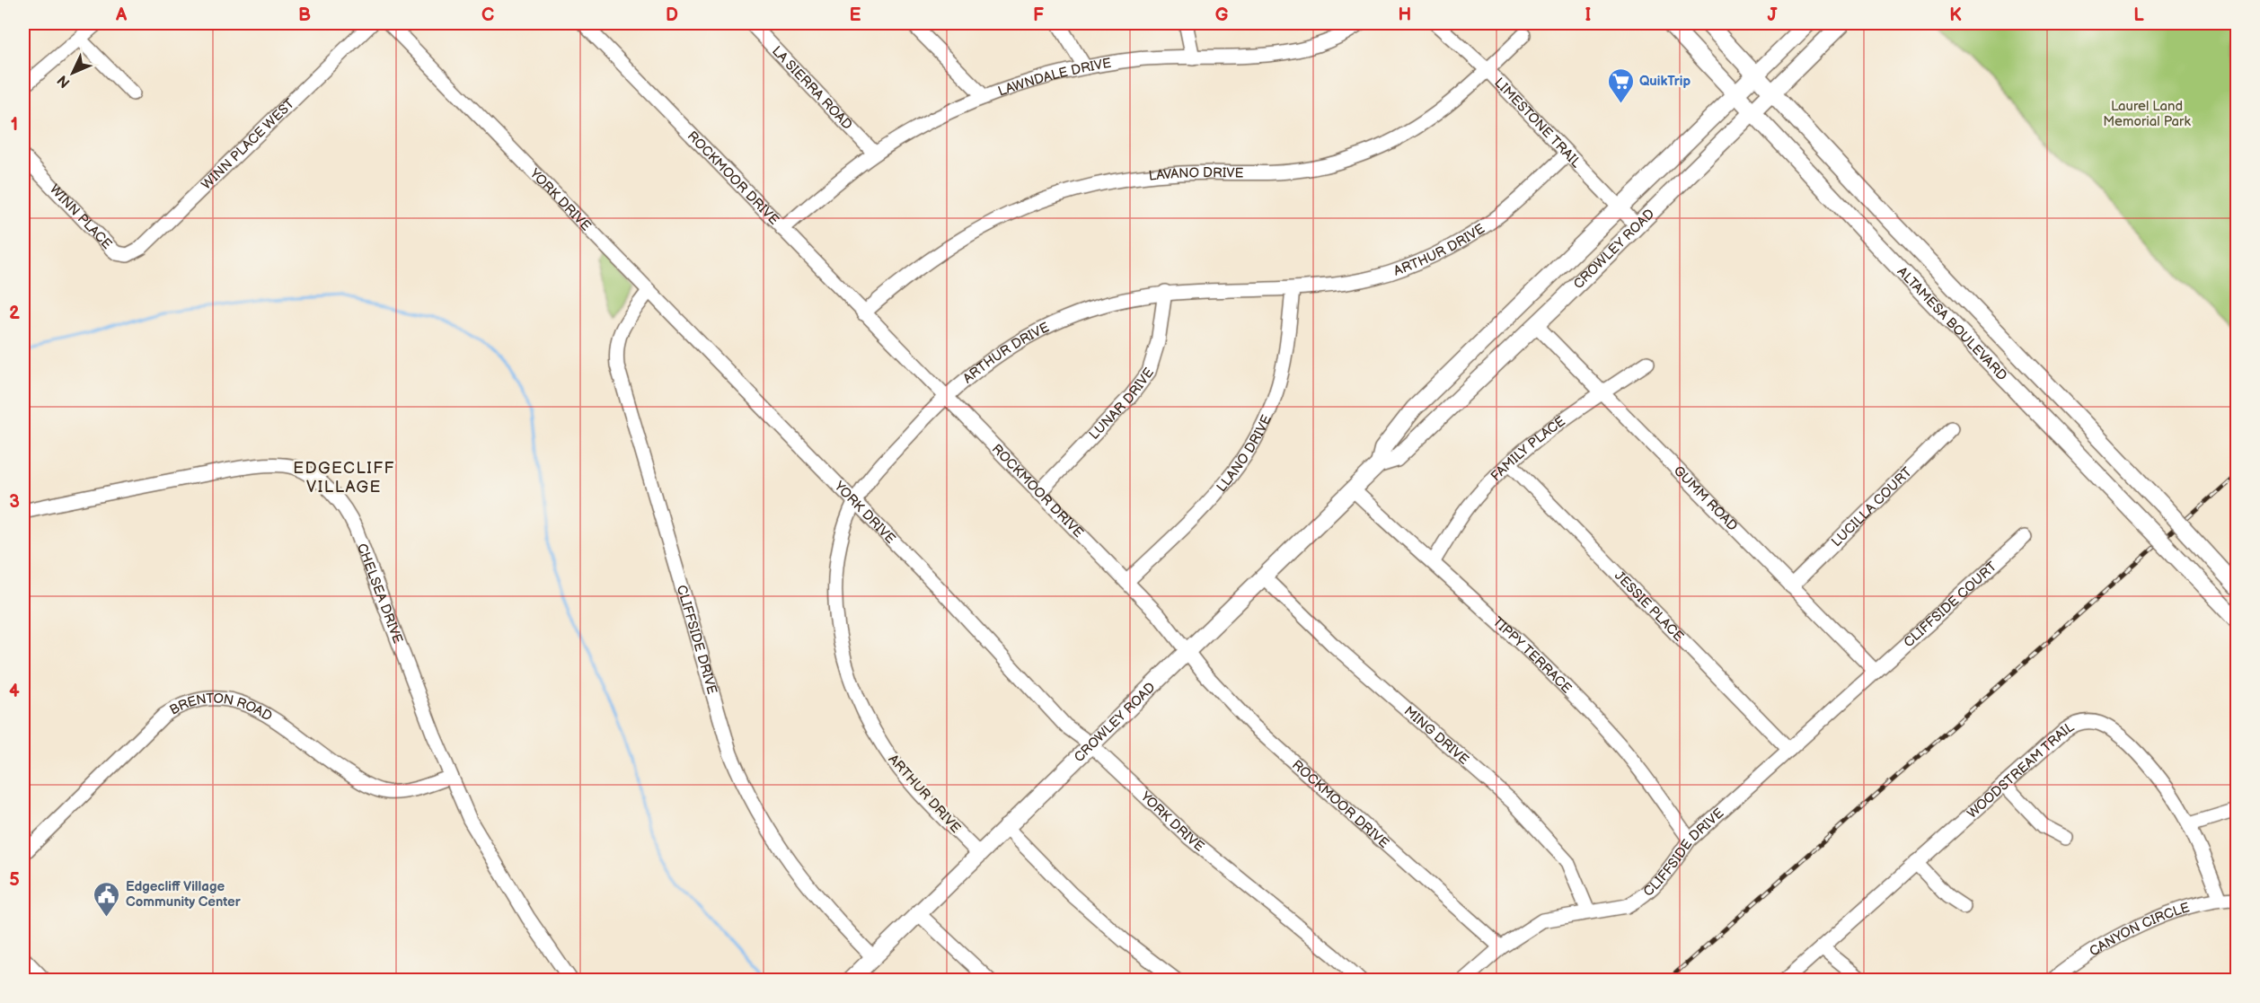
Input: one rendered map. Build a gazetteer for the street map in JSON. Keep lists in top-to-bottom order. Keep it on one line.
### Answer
{"streets":{"main road":["CROWLEY ROAD","ALTAMESA BOULEVARD"],"street":["LAWNDALE DRIVE","LA SIERRA ROAD","LIMESTONE TRAIL","WINN PLACE WEST","LAVANO DRIVE","ROCKMOOR DRIVE","YORK DRIVE","WINN PLACE","ARTHUR DRIVE","LUNAR DRIVE","FAMILY PLACE","LLANO DRIVE","GUMM ROAD","LUCILLA COURT","CHELSEA DRIVE","CLIFFSIDE COURT","JESSIE PLACE","CLIFFSIDE DRIVE","TIPPY TERRACE","BRENTON ROAD","MING DRIVE","WOODSTREAM TRAIL","CANYON CIRCLE"]},"crossings":[["LAWNDALE DRIVE","LA SIERRA ROAD"],["LAWNDALE DRIVE","ROCKMOOR DRIVE"],["LIMESTONE TRAIL","LAVANO DRIVE"],["LIMESTONE TRAIL","ARTHUR DRIVE"],["LIMESTONE TRAIL","CROWLEY ROAD"],["WINN PLACE WEST","WINN PLACE"],["LAVANO DRIVE","ROCKMOOR DRIVE"],["ROCKMOOR DRIVE","ARTHUR DRIVE"],["ROCKMOOR DRIVE","CROWLEY ROAD"],["ROCKMOOR DRIVE","LUNAR DRIVE"],["ROCKMOOR DRIVE","LLANO DRIVE"],["ROCKMOOR DRIVE","CLIFFSIDE DRIVE"],["YORK DRIVE","ARTHUR DRIVE"],["YORK DRIVE","CROWLEY ROAD"],["YORK DRIVE","CLIFFSIDE DRIVE"],["ARTHUR DRIVE","CROWLEY ROAD"],["ARTHUR DRIVE","LUNAR DRIVE"],["ARTHUR DRIVE","LLANO DRIVE"],["CROWLEY ROAD","ALTAMESA BOULEVARD"],["CROWLEY ROAD","GUMM ROAD"],["CROWLEY ROAD","CLIFFSIDE DRIVE"],["CROWLEY ROAD","TIPPY TERRACE"],["CROWLEY ROAD","MING DRIVE"],["FAMILY PLACE","GUMM ROAD"],["FAMILY PLACE","JESSIE PLACE"],["FAMILY PLACE","TIPPY TERRACE"],["GUMM ROAD","LUCILLA COURT"],["GUMM ROAD","CLIFFSIDE COURT"],["GUMM ROAD","CLIFFSIDE DRIVE"],["CHELSEA DRIVE","BRENTON ROAD"],["CLIFFSIDE COURT","CLIFFSIDE DRIVE"],["JESSIE PLACE","CLIFFSIDE DRIVE"],["CLIFFSIDE DRIVE","TIPPY TERRACE"],["CLIFFSIDE DRIVE","MING DRIVE"],["WOODSTREAM TRAIL","CANYON CIRCLE"]],"districts":["EDGECLIFF VILLAGE"],"parks":["Laurel Land Memorial Park"],"places":{"supermarket":["QuikTrip"],"public building":["Edgecliff Village Community Center"]},"north":"bottom left","grid":{"columns":["A","B","C","D","E","F","G","H","I","J","K","L"],"rows":["1","2","3","4","5"]}}
